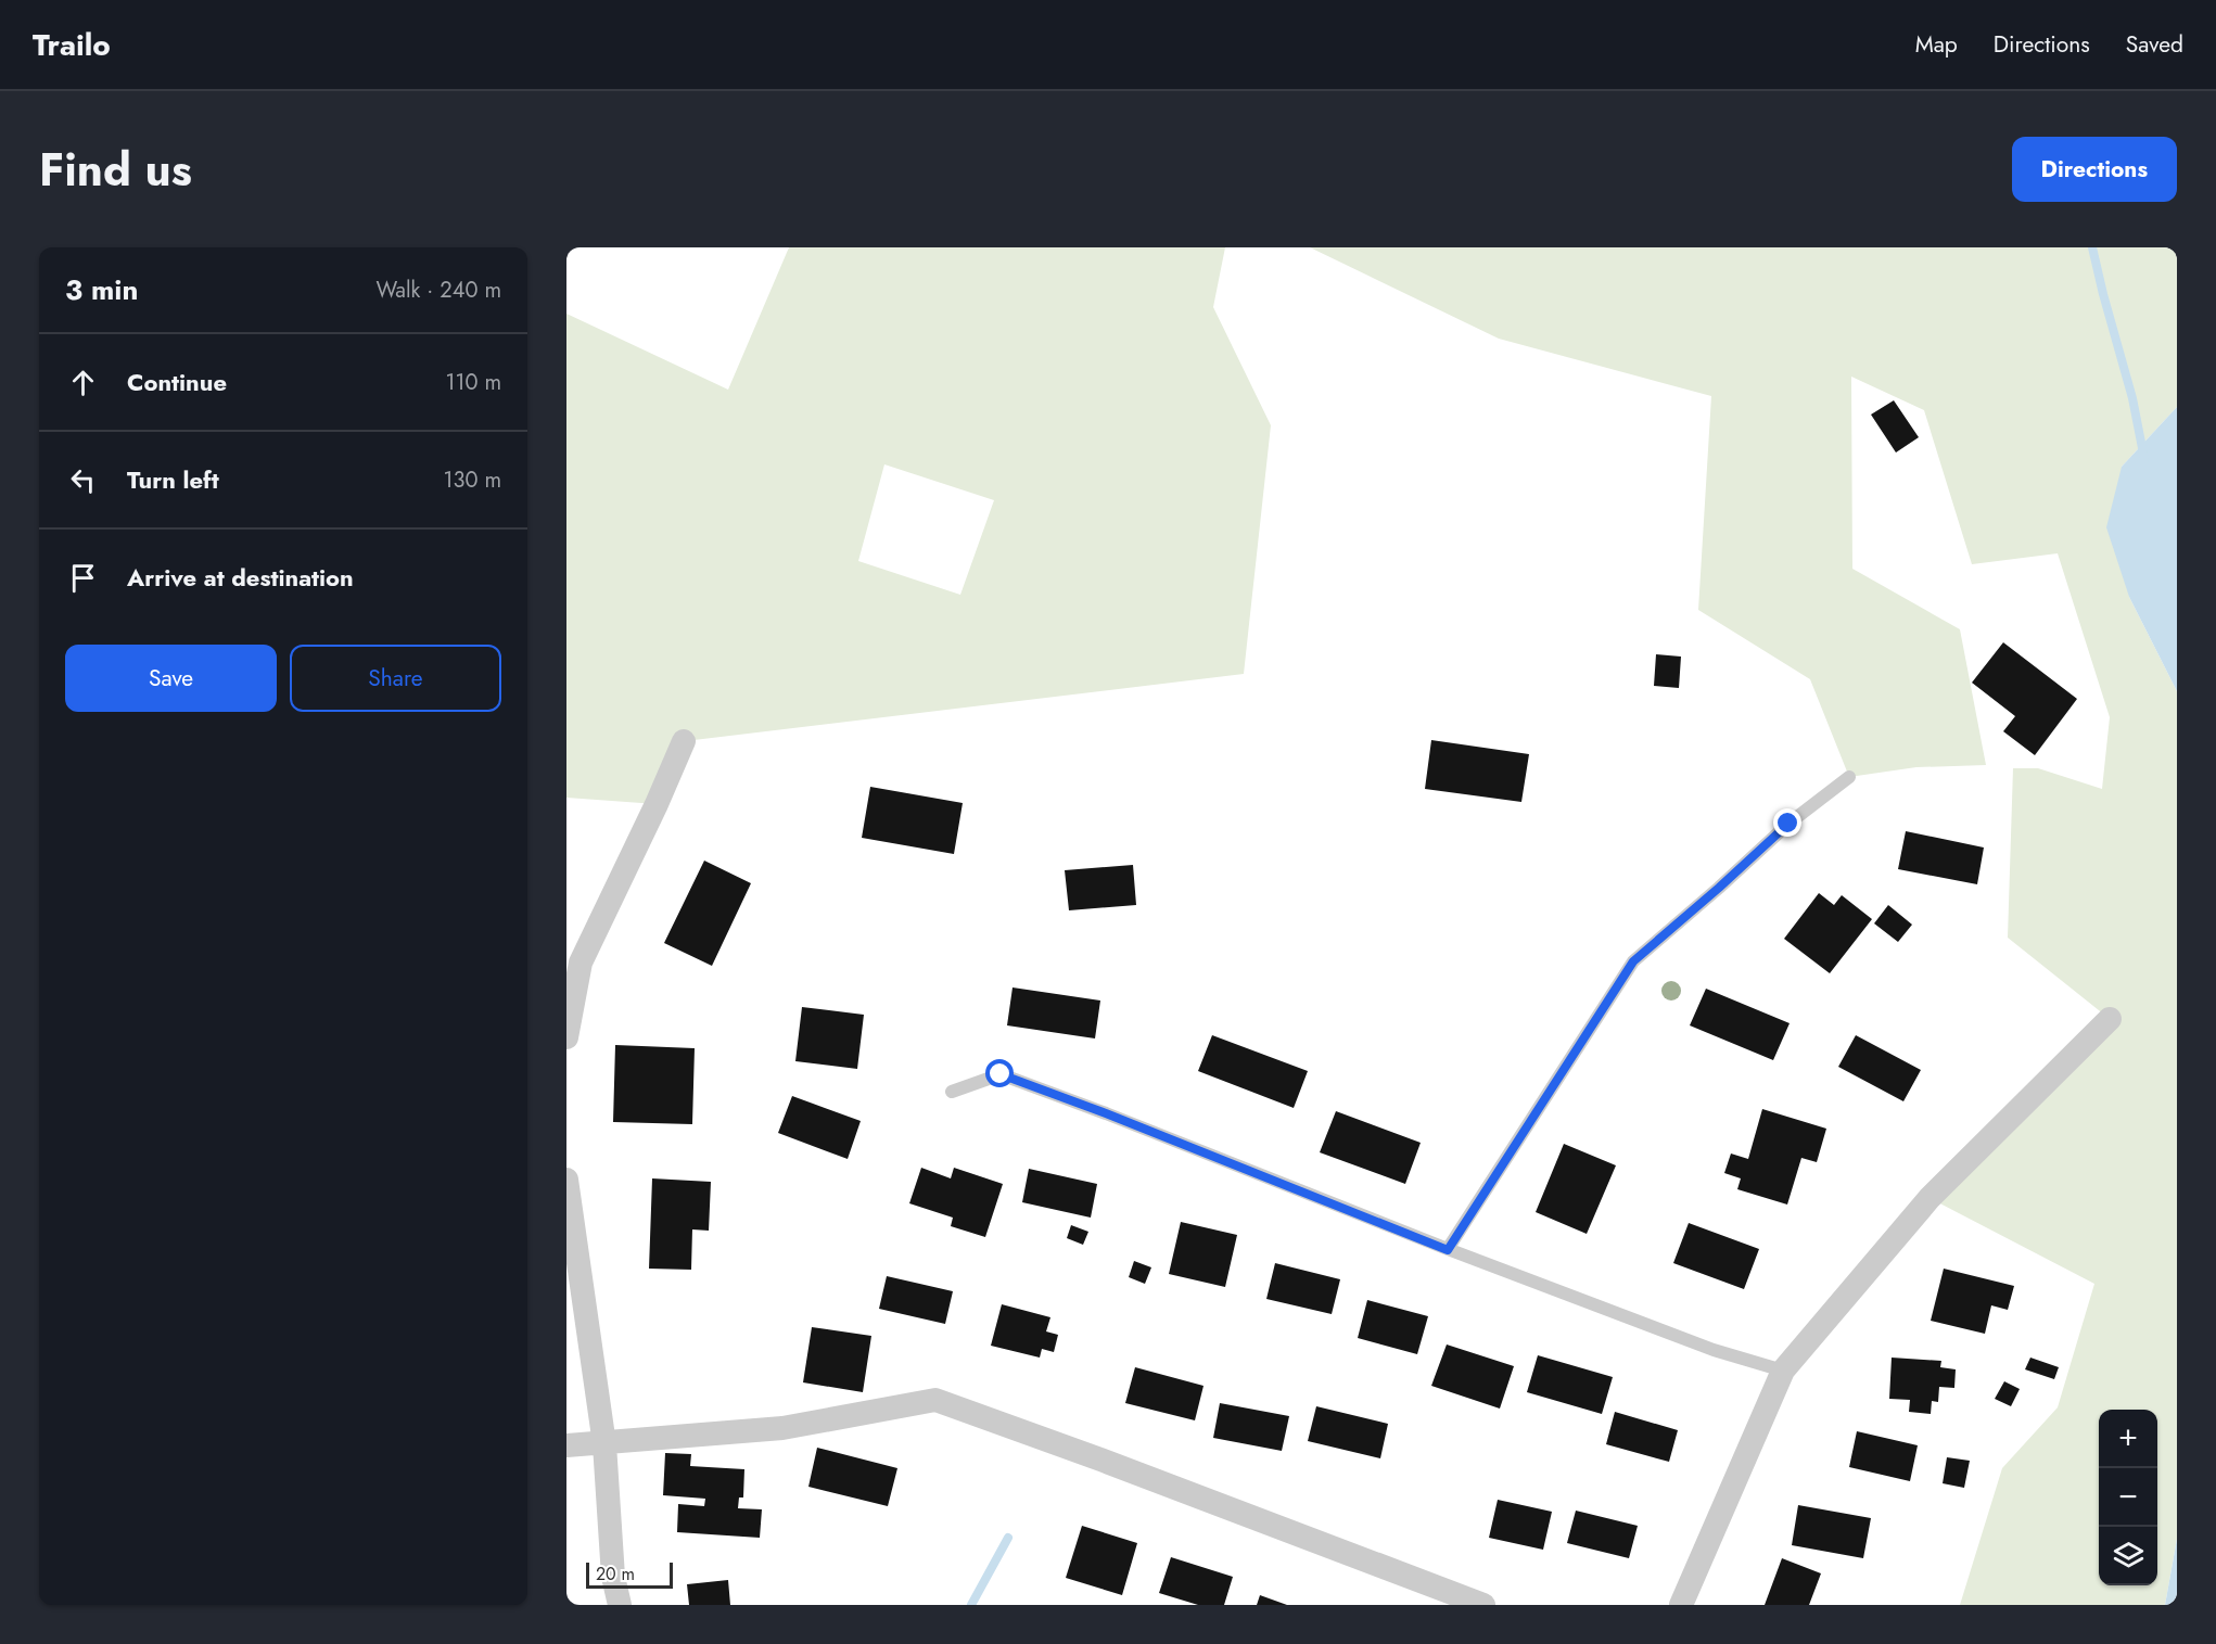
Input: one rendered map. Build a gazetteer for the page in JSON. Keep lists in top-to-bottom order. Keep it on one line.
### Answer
{"scale_bar":"20 m","page":{"header":"Trailo","nav":["Map","Directions","Saved"],"title":"Find us","buttons":["Directions",["Save","Share"]],"heading":["3 min","Walk · 240 m"],"list":[["Continue","110 m"],["Turn left","130 m"],"Arrive at destination"],"map_buttons":["+","−"],"scale":"20 m"}}
